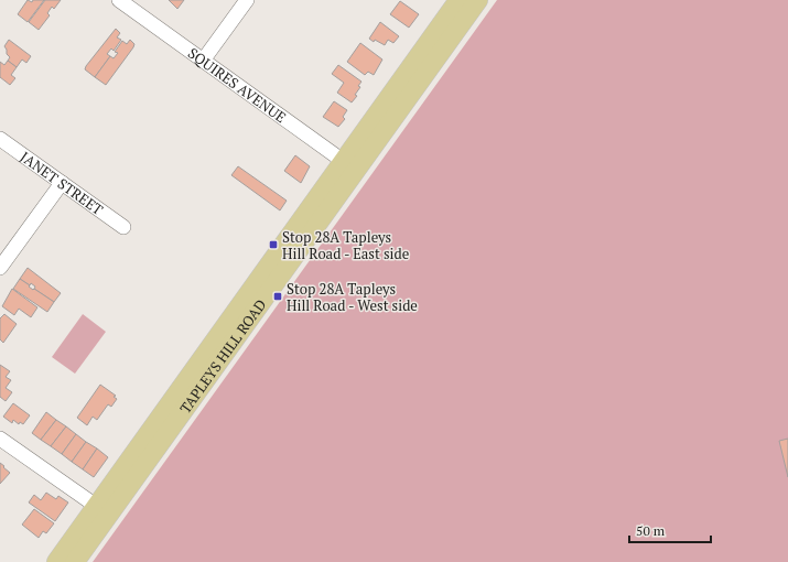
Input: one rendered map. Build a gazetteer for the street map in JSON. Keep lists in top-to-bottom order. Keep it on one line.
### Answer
{"streets":{"main road":["TAPLEYS HILL ROAD"],"street":["SQUIRES AVENUE","JANET STREET"]},"crossings":[["SQUIRES AVENUE","TAPLEYS HILL ROAD"]],"places":{"transit":["Stop 28A Tapleys Hill Road - East side","Stop 28A Tapleys Hill Road - West side"]},"scale_bar":"50 m"}
